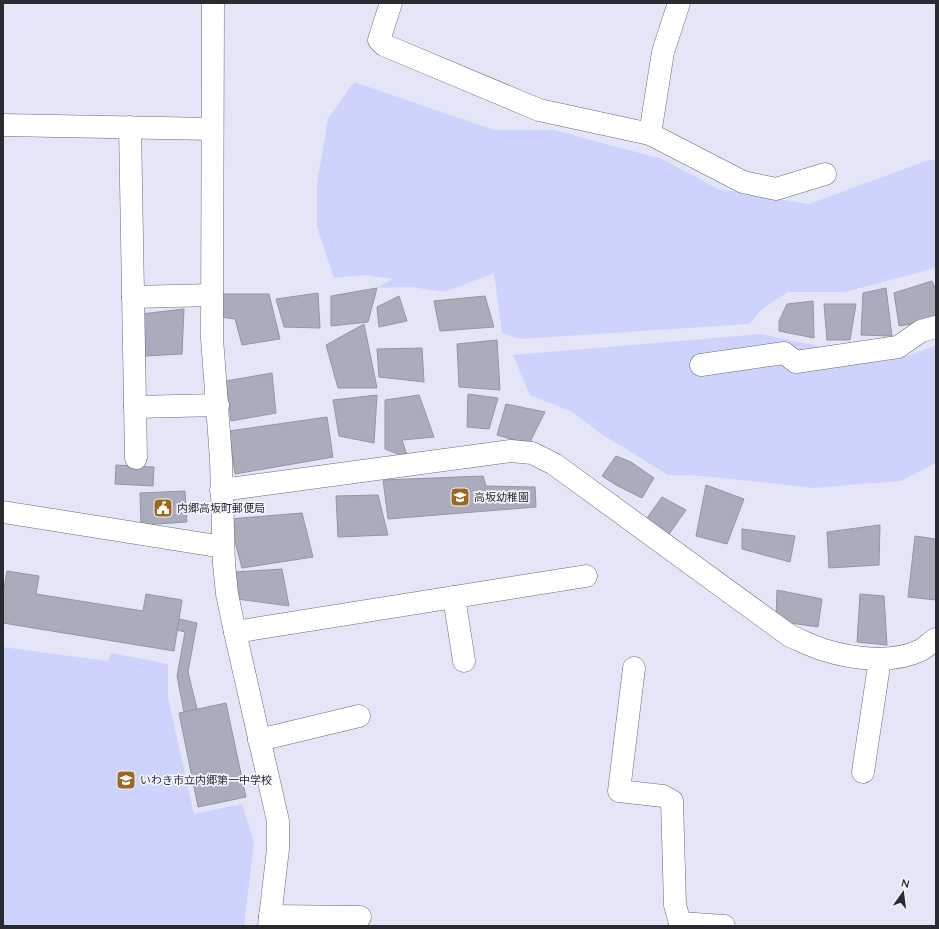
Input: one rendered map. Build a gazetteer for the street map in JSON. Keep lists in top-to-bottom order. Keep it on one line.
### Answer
{"places":{"school or university":["高坂幼稚園","いわき市立内郷第一中学校"],"public building":["内郷高坂町郵便局"]},"north":"top"}
